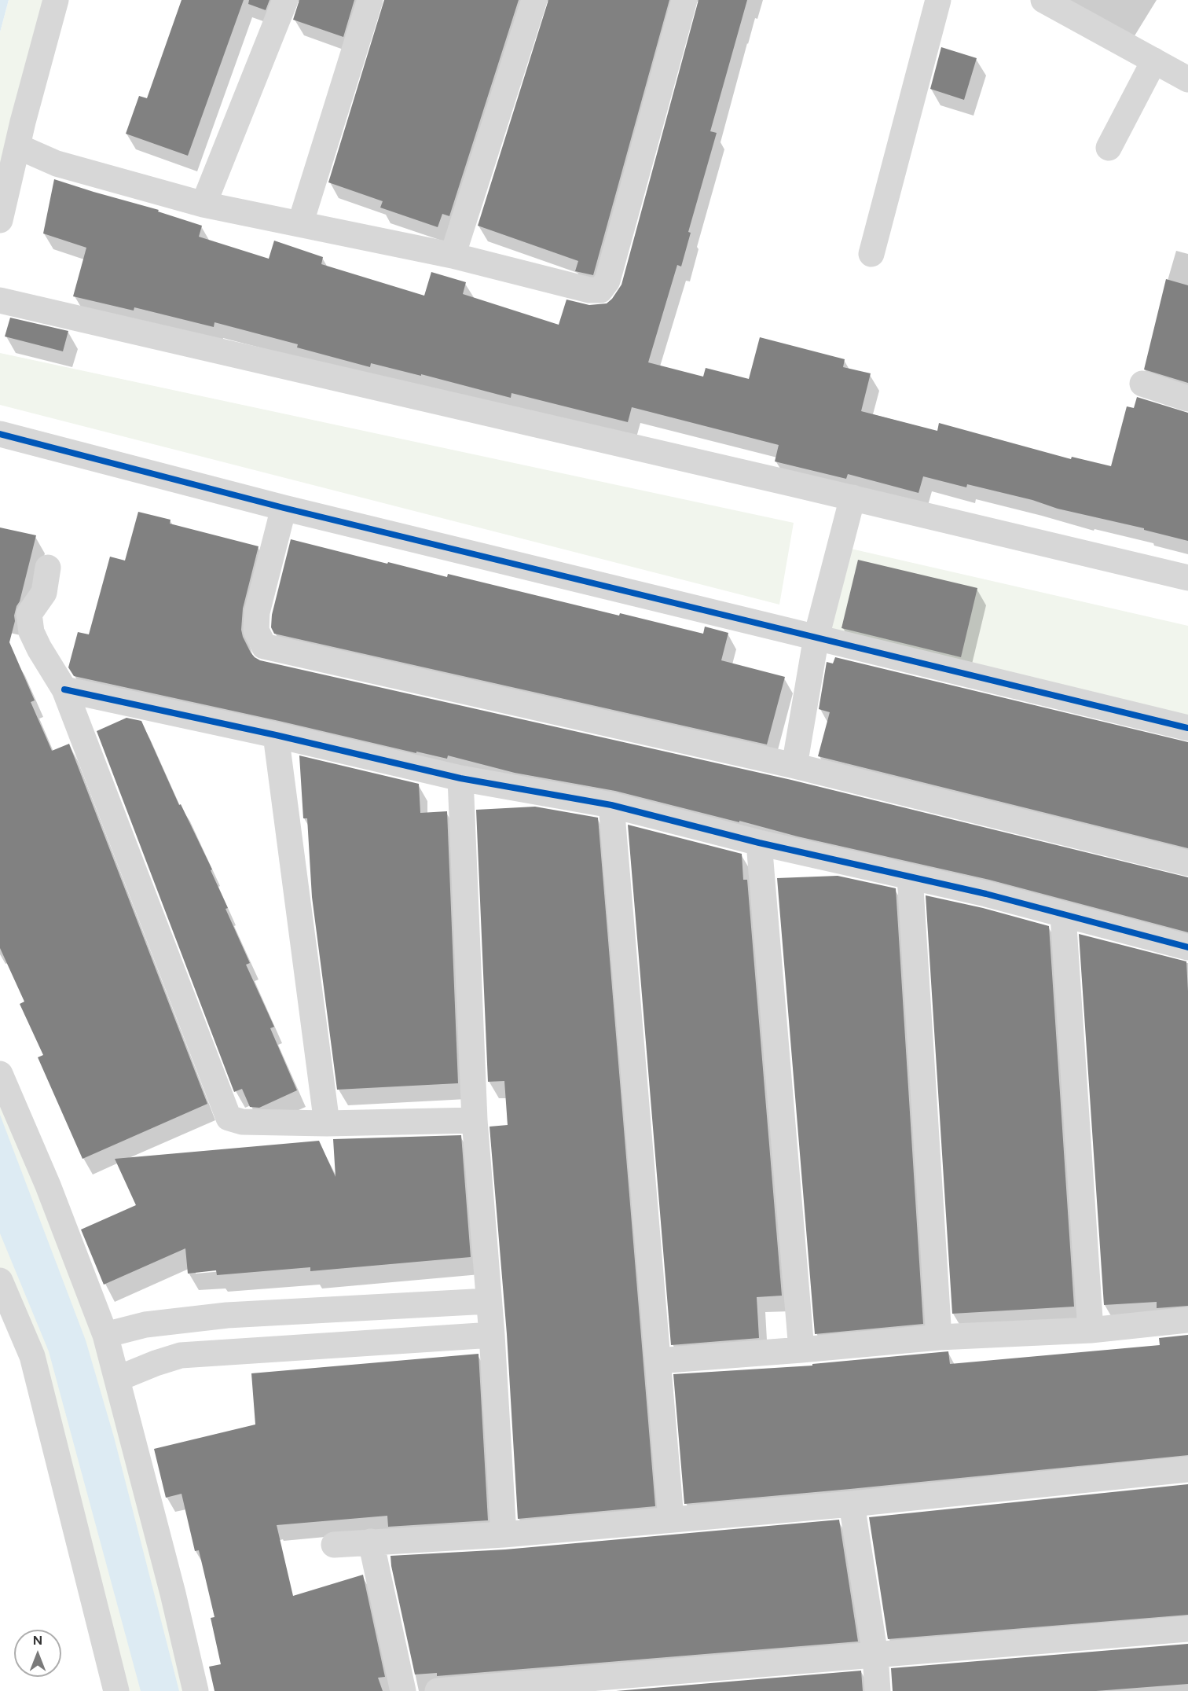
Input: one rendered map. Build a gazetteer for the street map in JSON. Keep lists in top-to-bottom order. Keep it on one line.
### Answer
{"north":"top"}
